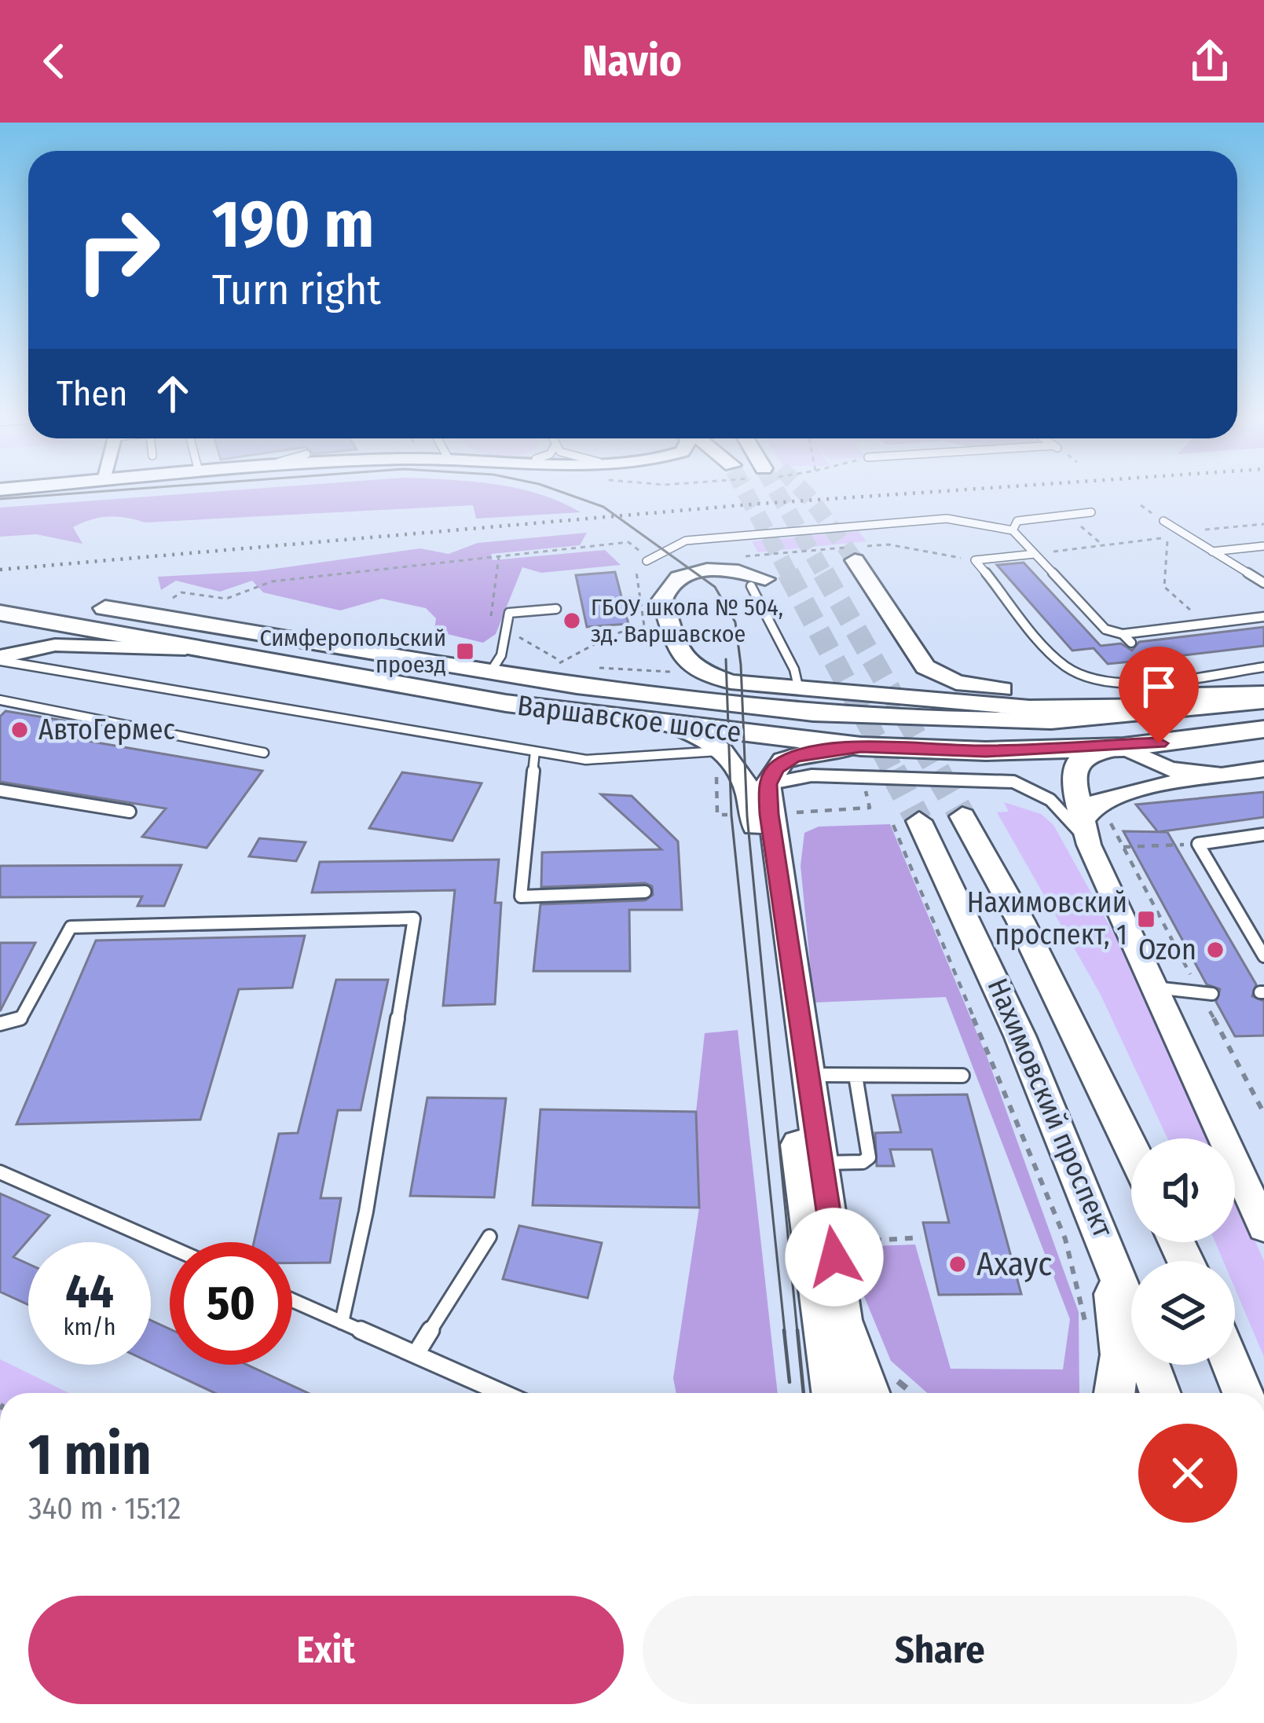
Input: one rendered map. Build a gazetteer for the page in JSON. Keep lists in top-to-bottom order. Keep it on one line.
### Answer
{"streets":{"main road":["Варшавское шоссе","Нахимовский проспект"]},"places":{"other":["ГБОУ школа № 504, зд. Варшавское","АвтоГермес","Ozon","Ахаус"],"transit":["Симферопольский проезд","Нахимовский проспект, 1"]},"page":{"header":"Navio","turn":["190 m","Turn right"],"then":"Then","speed":"44 km/h","limit":"50","heading":["1 min","340 m · 15:12"],"buttons":["Exit","Share"]}}
